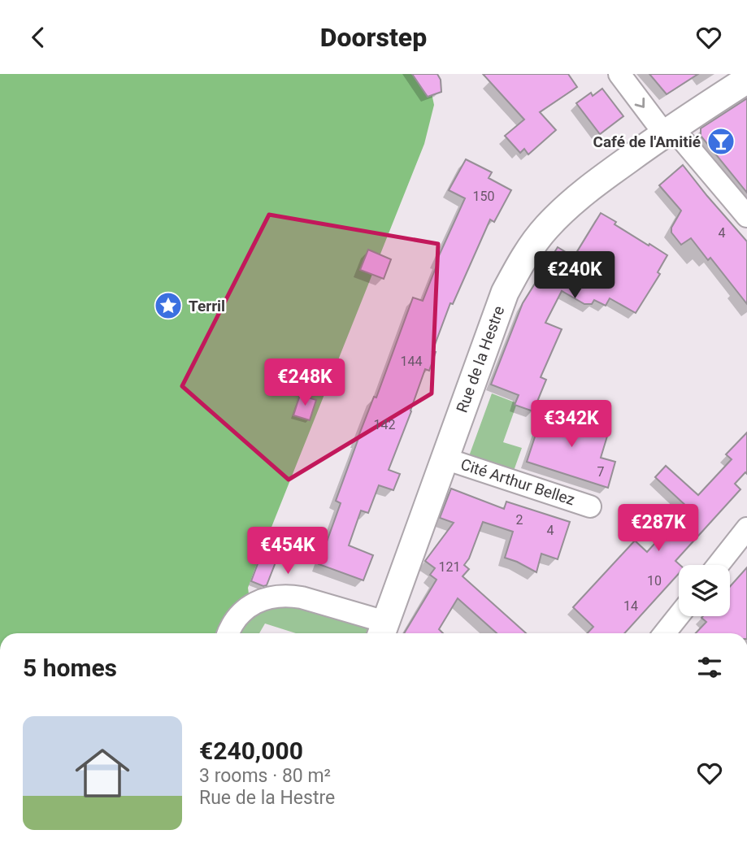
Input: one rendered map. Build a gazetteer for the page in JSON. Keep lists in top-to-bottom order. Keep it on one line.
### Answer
{"streets":{"street":["Rue de la Hestre","Cité Arthur Bellez"]},"crossings":[["Rue de la Hestre","Cité Arthur Bellez"]],"places":{"bar":["Café de l'Amitié"],"place":["Terril"]},"house_numbers":["150","4","144","142","7","2","4","121","10","14"],"page":{"header":"Doorstep","price":["€240K","€248K","€342K","€287K","€454K"],"heading":"5 homes","list":[{"name":"€240,000","note":"3 rooms · 80 m² · Rue de la Hestre"}]}}
